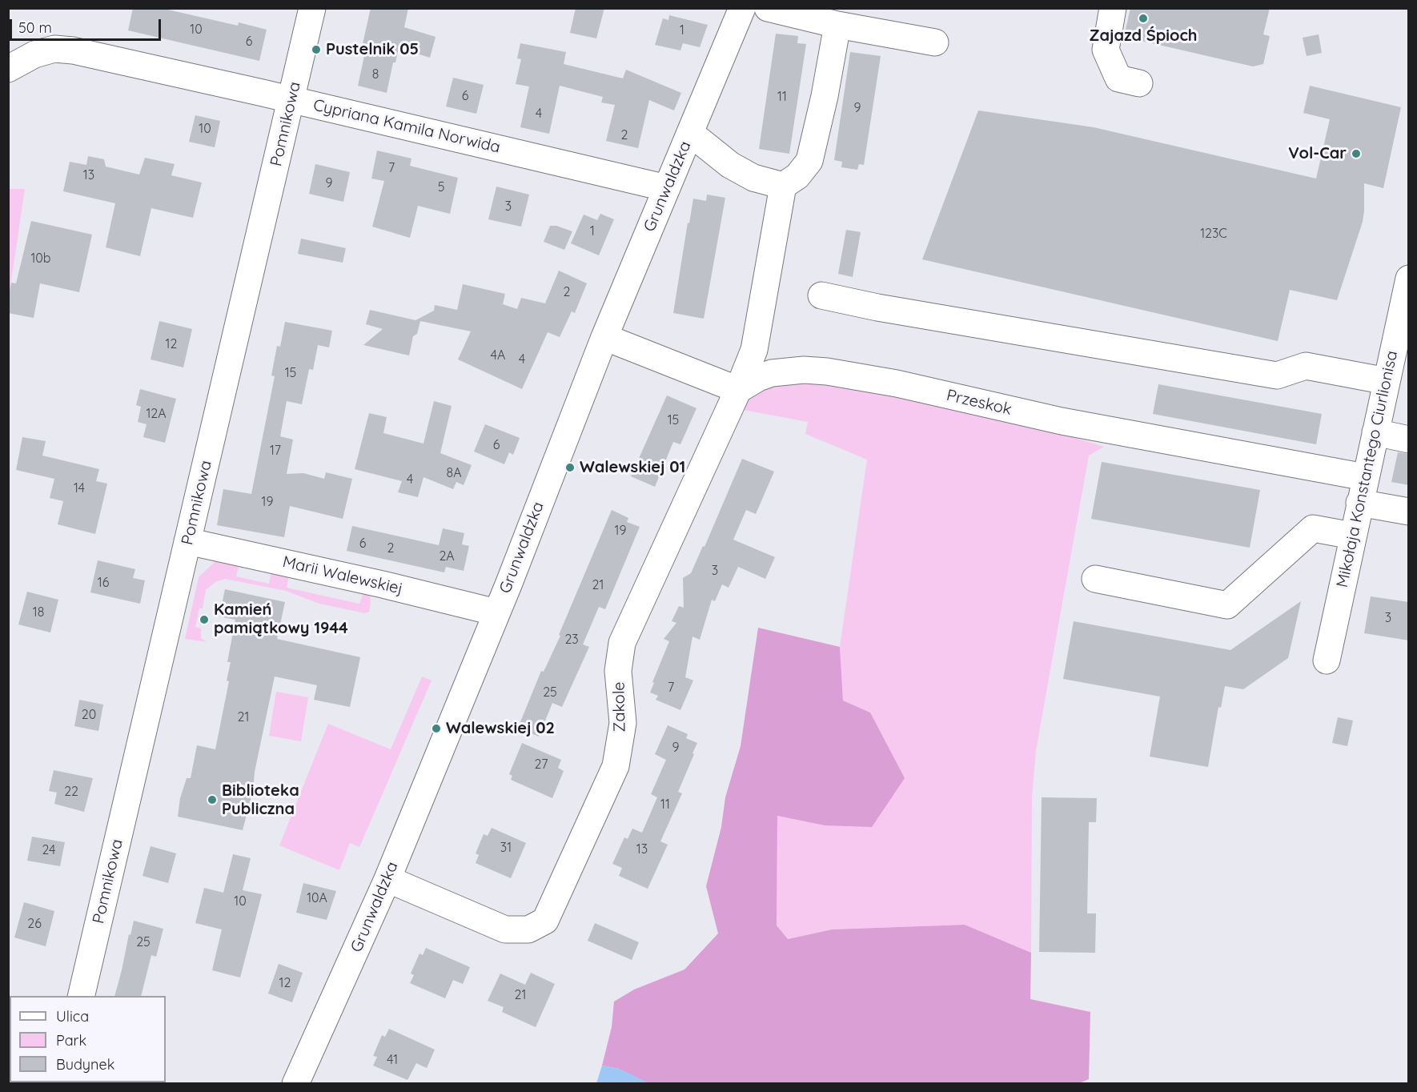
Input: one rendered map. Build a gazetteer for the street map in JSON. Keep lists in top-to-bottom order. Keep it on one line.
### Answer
{"streets":{"street":["Pomnikowa","Cypriana Kamila Norwida","Grunwaldzka","Przeskok","Mikołaja Konstantego Ciurlionisa","Marii Walewskiej","Zakole"]},"crossings":[["Pomnikowa","Cypriana Kamila Norwida"],["Pomnikowa","Marii Walewskiej"],["Cypriana Kamila Norwida","Grunwaldzka"],["Grunwaldzka","Marii Walewskiej"],["Grunwaldzka","Zakole"],["Przeskok","Mikołaja Konstantego Ciurlionisa"],["Przeskok","Zakole"]],"places":["Zajazd Śpioch","Pustelnik 05","Vol-Car","Walewskiej 01","Kamień pamiątkowy 1944","Walewskiej 02","Biblioteka Publiczna"],"house_numbers":["10","1","6","8","6","11","9","4","10","2","7","13","9","5","3","1","123C","10b","2","12","4A","4","15","12A","15","6","17","8A","4","14","19","19","6","2","2A","3","16","21","18","3","23","7","25","20","21","9","27","22","11","31","13","24","10A","10","26","25","12","21","41"],"legend":["Ulica","Park","Budynek"],"scale_bar":"50 m"}
